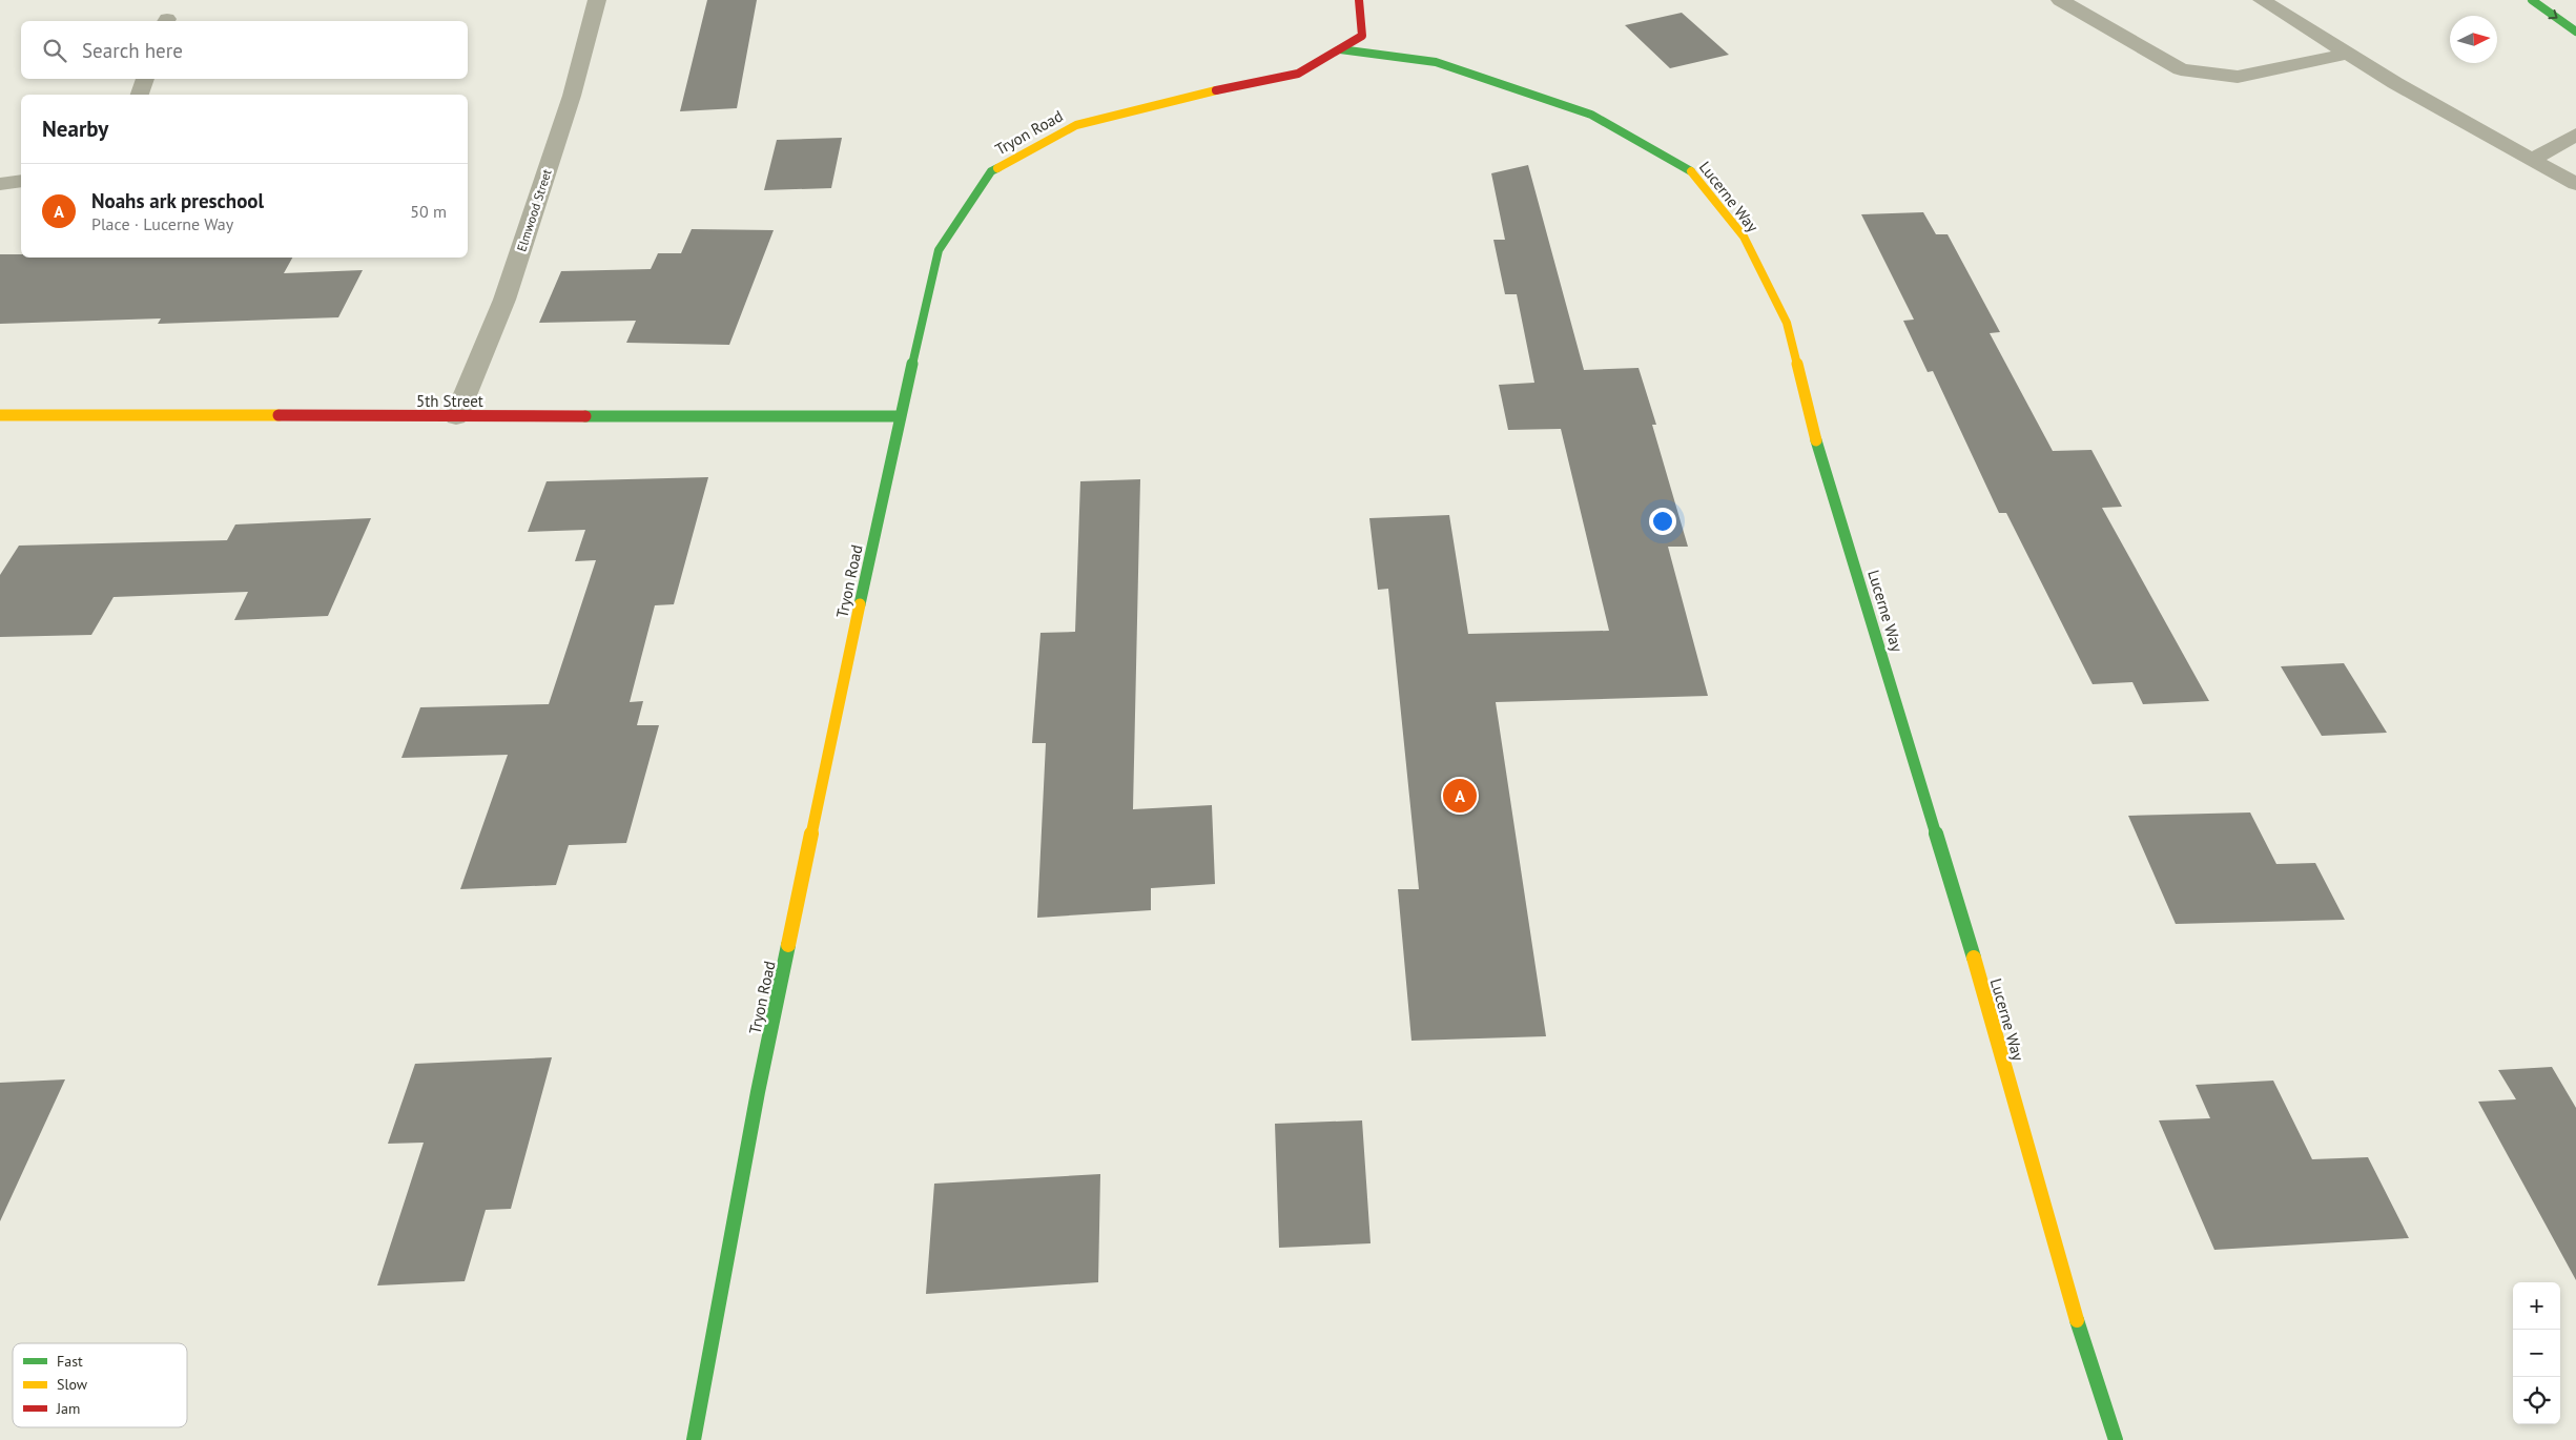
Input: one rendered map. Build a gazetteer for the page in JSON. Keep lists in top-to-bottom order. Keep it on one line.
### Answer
{"streets":{"street":["Tryon Road","Lucerne Way","Elmwood Street","5th Street"]},"crossings":[["Tryon Road","Lucerne Way"],["Tryon Road","5th Street"],["Elmwood Street","5th Street"]],"legend":["Fast","Slow","Jam"],"north":"right","page":{"search":"Search here","heading":"Nearby","list":[{"mark":"A","name":"Noahs ark preschool","note":"Place · Lucerne Way","value":"50 m"}],"pins":"A","map_buttons":["+","−"]}}
